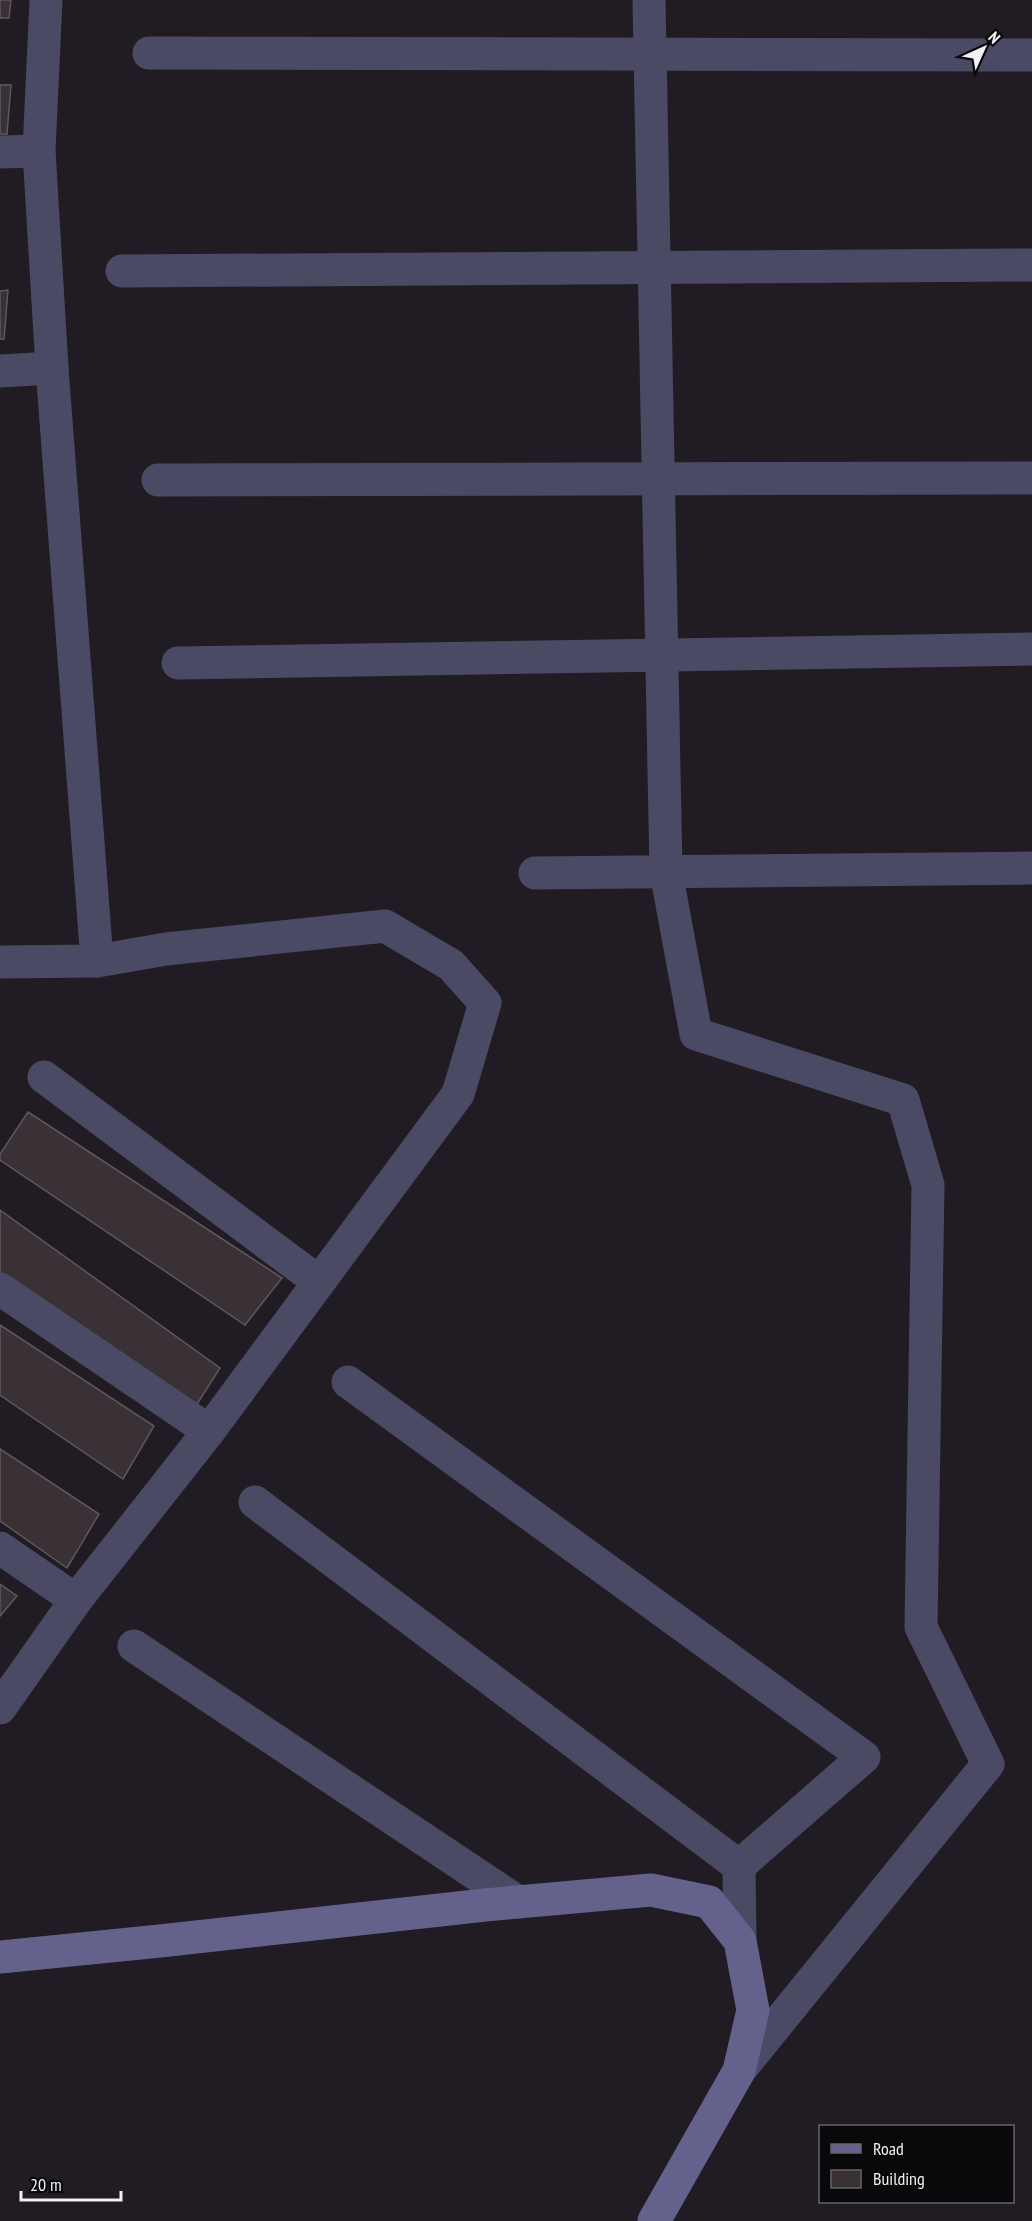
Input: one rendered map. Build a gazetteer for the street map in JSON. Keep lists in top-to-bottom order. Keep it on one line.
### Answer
{"legend":["Road","Building"],"scale_bar":"20 m","north":"top right"}
